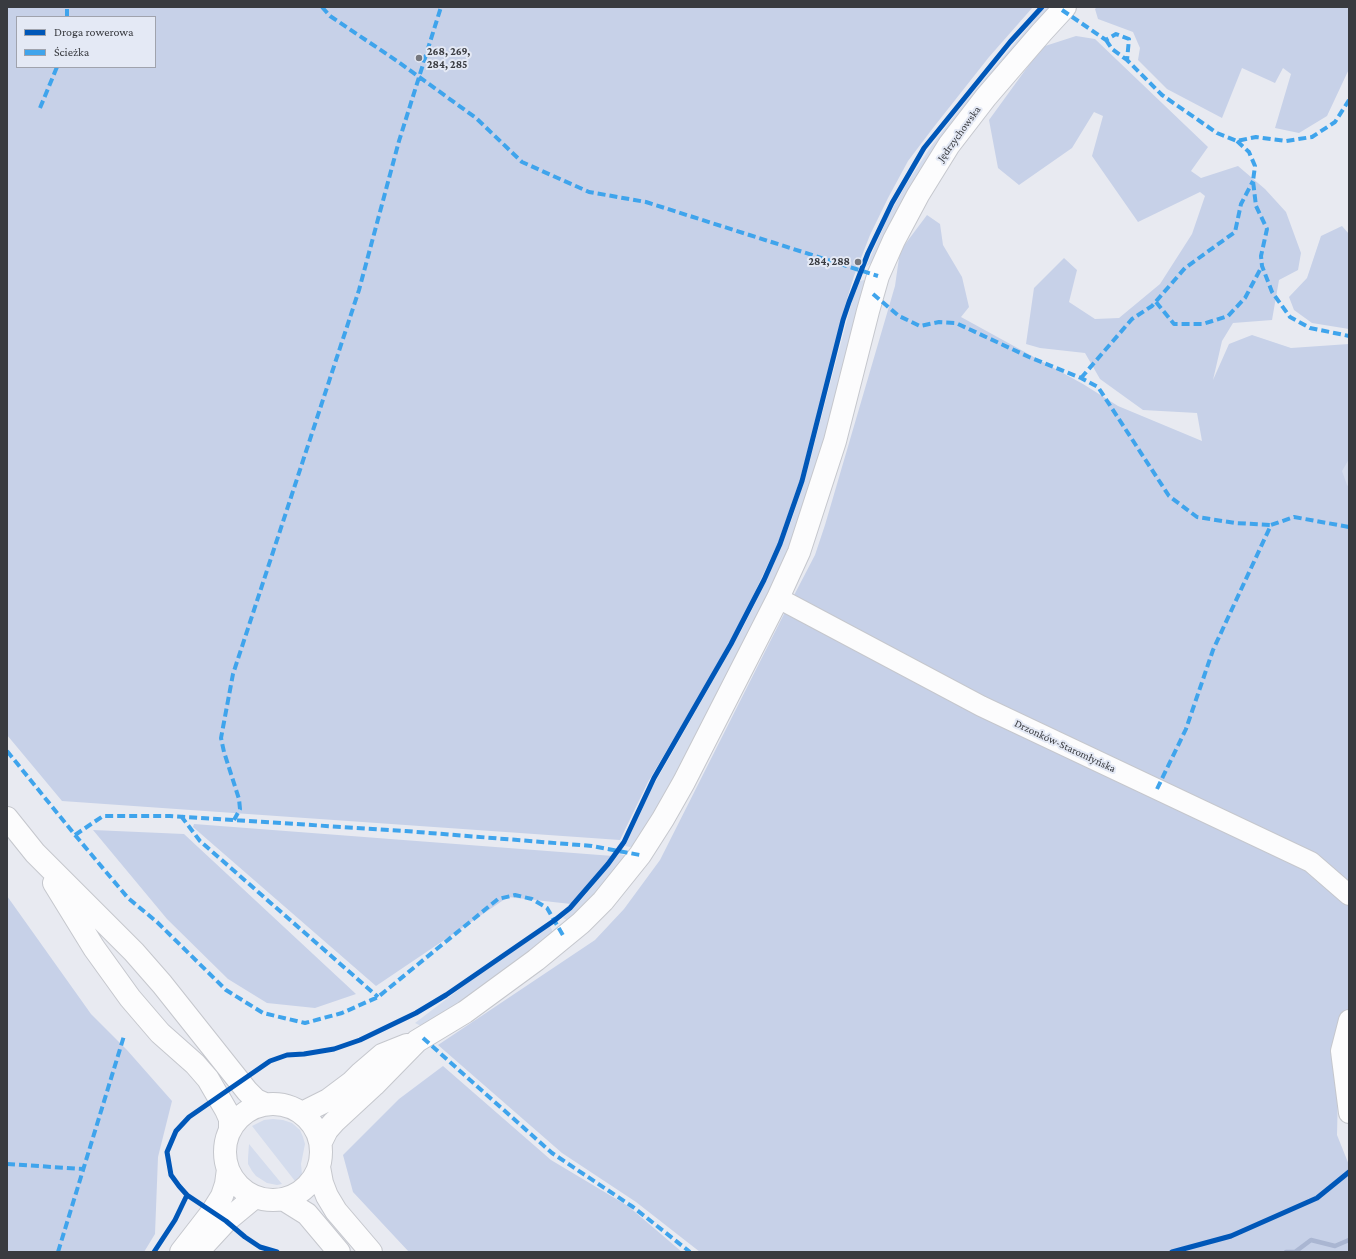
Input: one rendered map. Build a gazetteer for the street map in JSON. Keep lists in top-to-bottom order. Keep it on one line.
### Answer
{"streets":{"main road":["Jędrzychowska"],"lane":["Drzonków-Staromłyńska"]},"crossings":[["Jędrzychowska","Drzonków-Staromłyńska"]],"places":["268, 269, 284, 285","284, 288"],"legend":["Droga rowerowa","Ścieżka"]}
